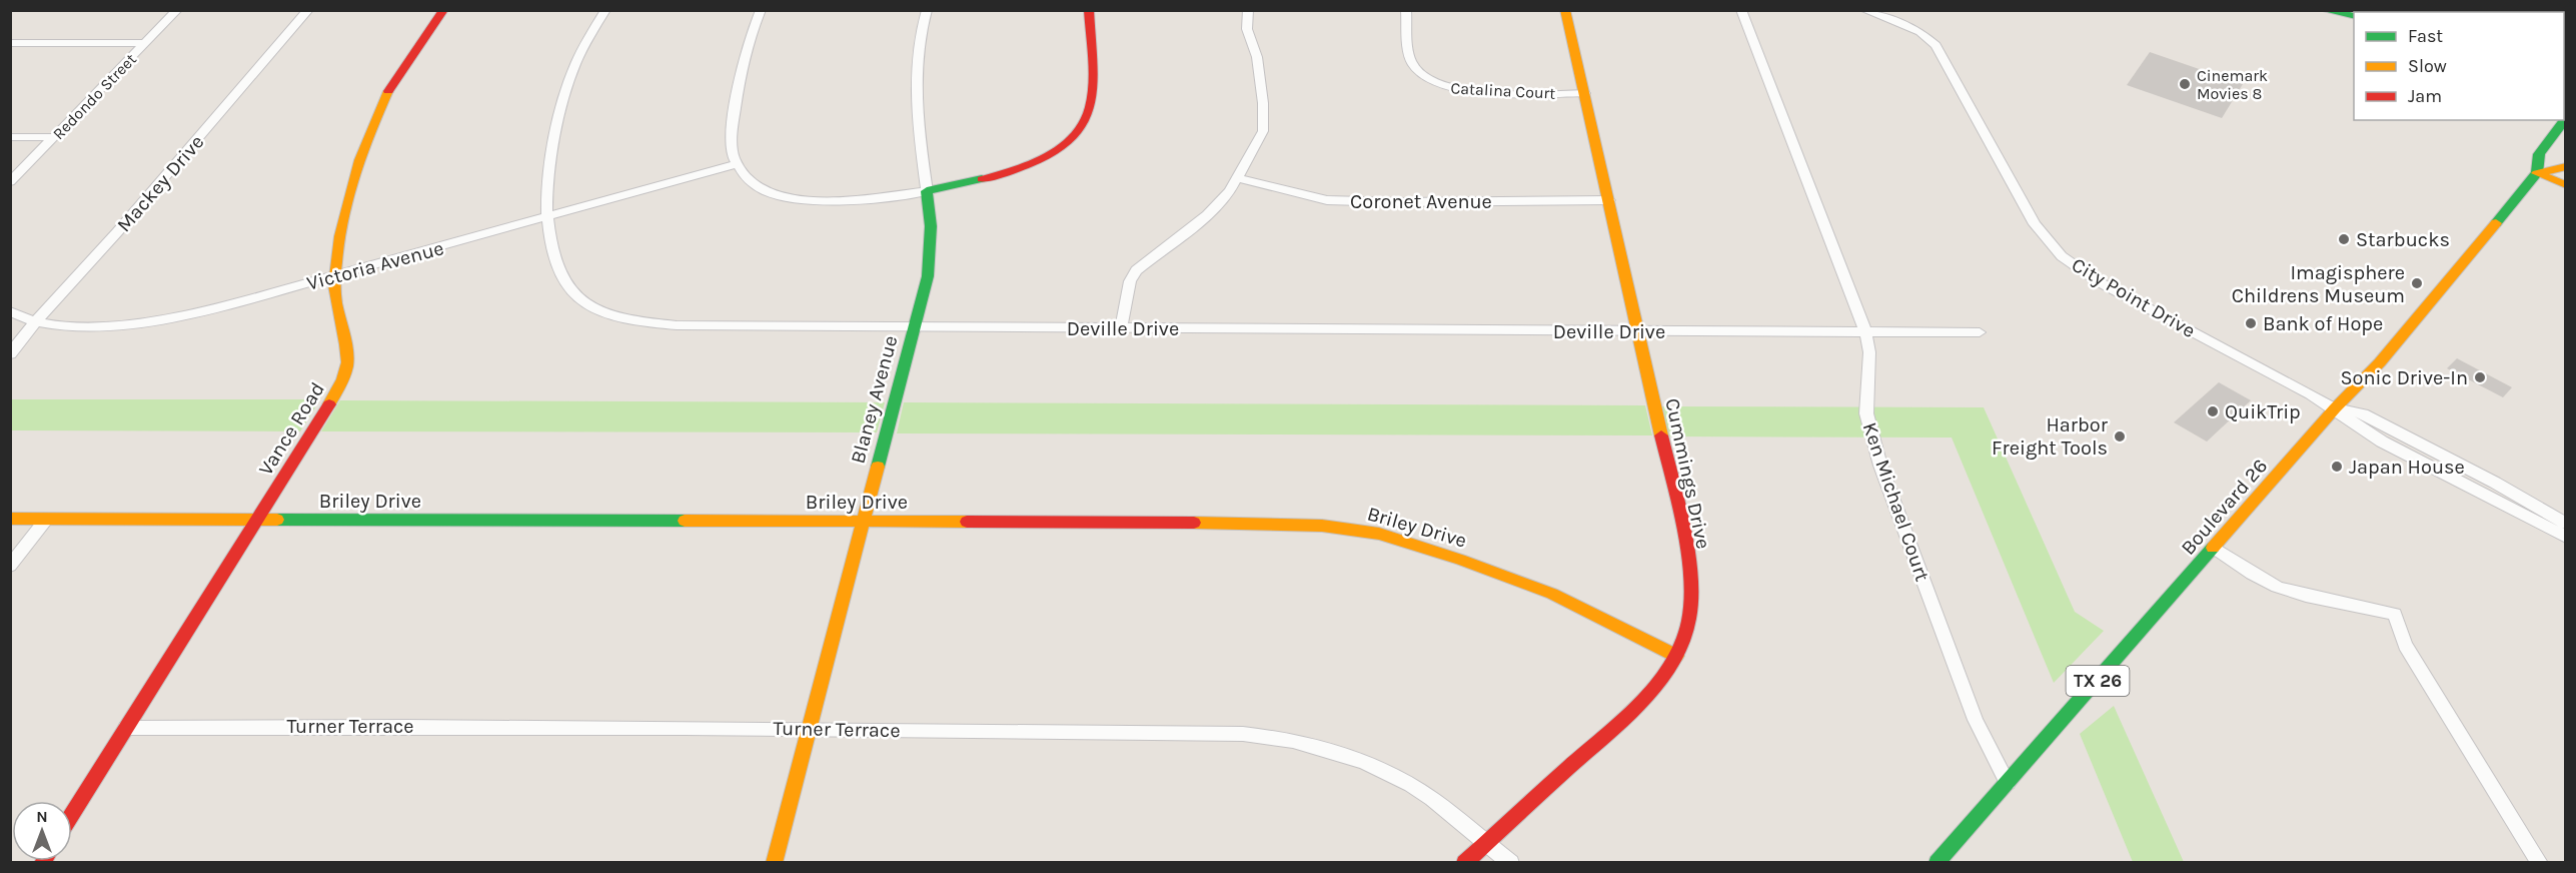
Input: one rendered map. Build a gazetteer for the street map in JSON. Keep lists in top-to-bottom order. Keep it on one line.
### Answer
{"streets":{"main road":["Blaney Avenue","Vance Road","Cummings Drive","Briley Drive","Boulevard 26","TX 26"],"street":["Catalina Court","Redondo Street","Mackey Drive","Coronet Avenue","Victoria Avenue","City Point Drive","Deville Drive","Ken Michael Court","Turner Terrace"]},"crossings":[["Catalina Court","Cummings Drive"],["Mackey Drive","Victoria Avenue"],["Coronet Avenue","Cummings Drive"],["Victoria Avenue","Deville Drive"],["Victoria Avenue","Vance Road"],["City Point Drive","Boulevard 26"],["Deville Drive","Blaney Avenue"],["Deville Drive","Cummings Drive"],["Deville Drive","Ken Michael Court"],["Blaney Avenue","Briley Drive"],["Blaney Avenue","Turner Terrace"],["Vance Road","Briley Drive"],["Vance Road","Turner Terrace"],["Cummings Drive","Briley Drive"],["Cummings Drive","Turner Terrace"],["Ken Michael Court","Boulevard 26"]],"places":["Cinemark Movies 8","Starbucks","Imagisphere Childrens Museum","Bank of Hope","Sonic Drive-In","QuikTrip","Harbor Freight Tools","Japan House"],"legend":["Fast","Slow","Jam"],"north":"top"}
